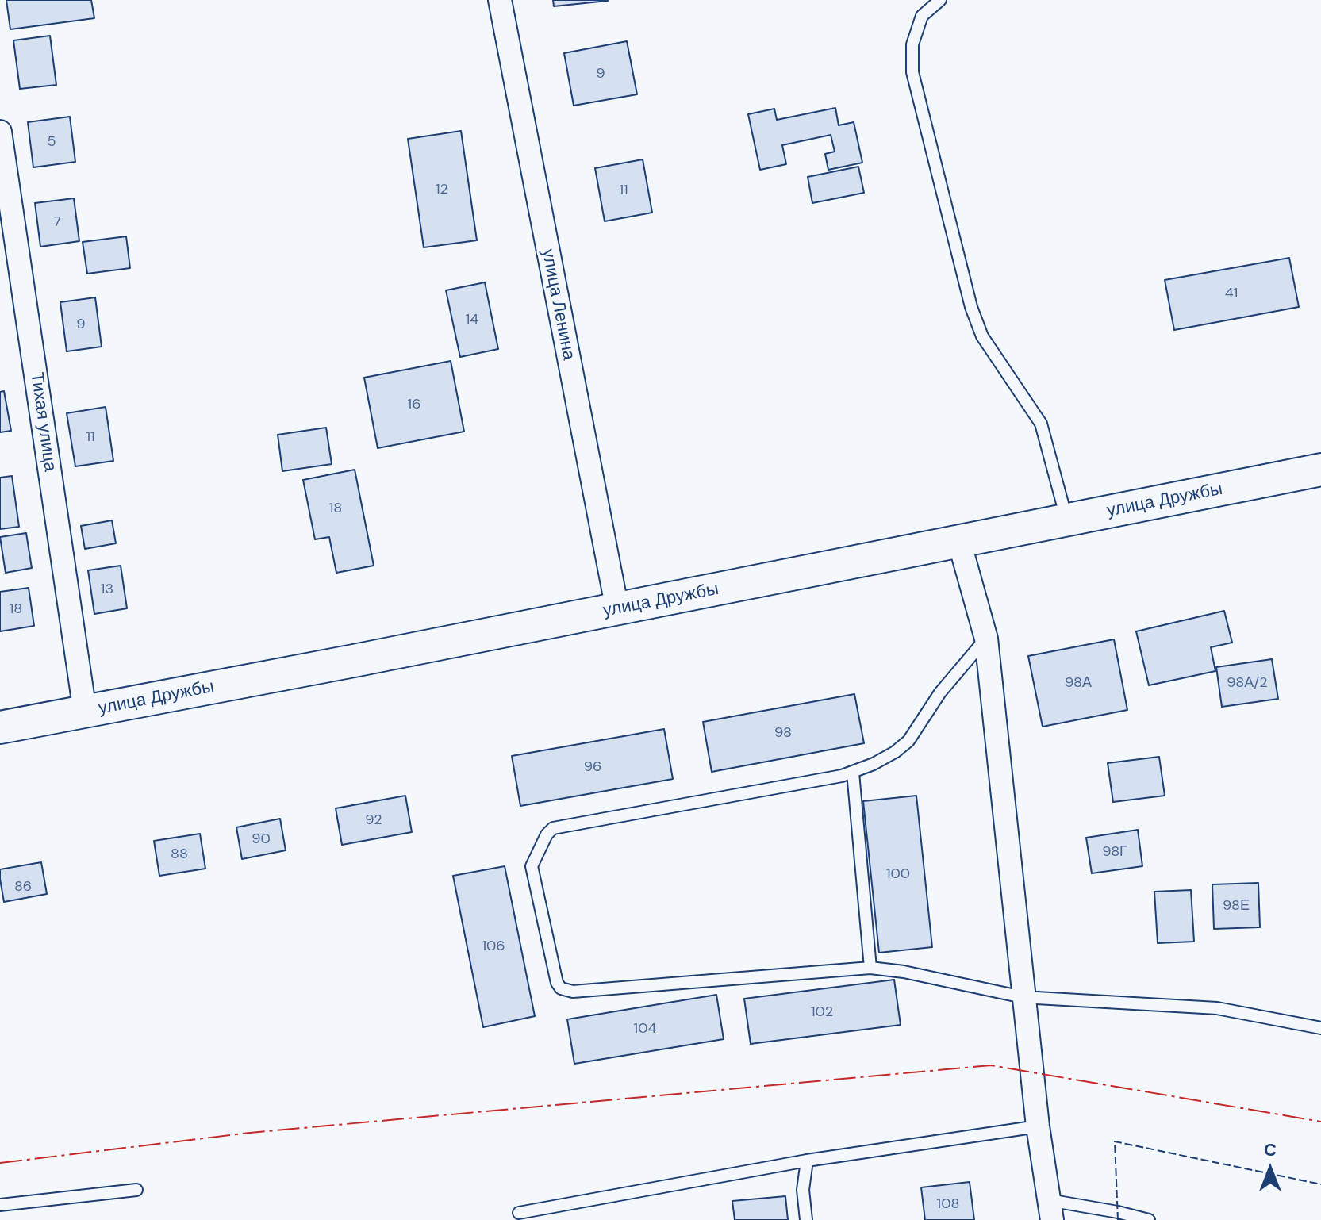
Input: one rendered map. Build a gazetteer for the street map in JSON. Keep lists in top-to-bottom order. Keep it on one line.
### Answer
{"streets":{"main road":["улица Дружбы"],"street":["улица Ленина","Тихая улица"]},"crossings":[["улица Ленина","улица Дружбы"],["Тихая улица","улица Дружбы"]],"house_numbers":["9","5","12","11","7","41","14","9","16","11","18","13","18","98А","98А/2","98","96","92","90","98Г","88","100","86","98Е","106","102","104","108"],"north":"top"}
